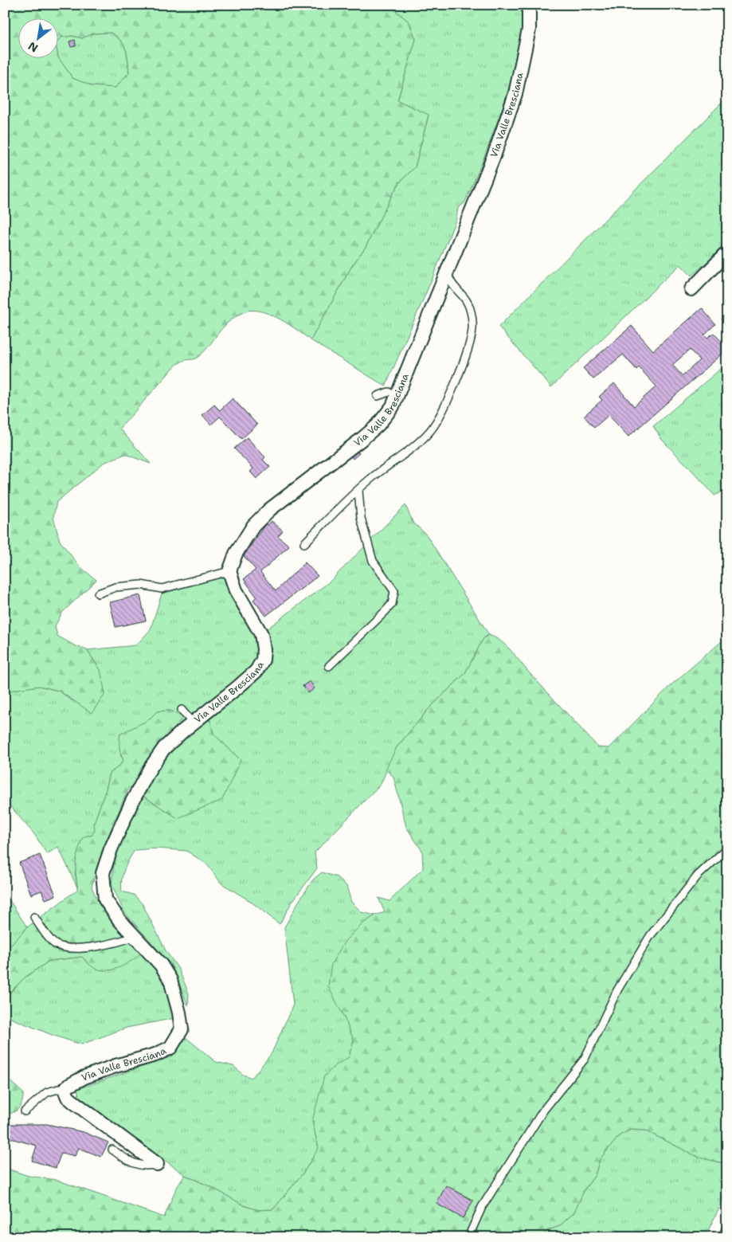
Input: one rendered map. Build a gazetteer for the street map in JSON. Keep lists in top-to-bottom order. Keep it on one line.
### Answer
{"streets":{"street":["Via Valle Bresciana"]},"north":"bottom left"}
